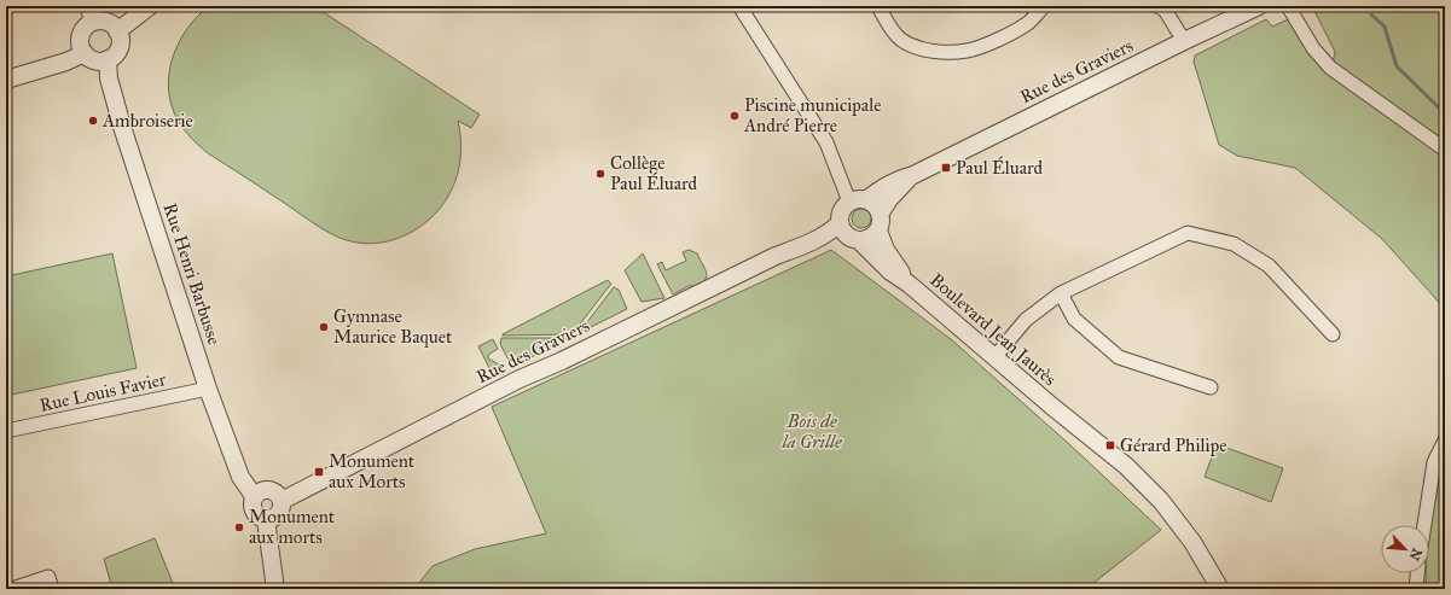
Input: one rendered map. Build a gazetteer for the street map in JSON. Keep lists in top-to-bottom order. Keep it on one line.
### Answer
{"streets":{"street":["Rue des Graviers","Rue Henri Barbusse","Boulevard Jean Jaurès","Rue Louis Favier"]},"crossings":[["Rue des Graviers","Rue Henri Barbusse"],["Rue des Graviers","Boulevard Jean Jaurès"],["Rue Henri Barbusse","Rue Louis Favier"]],"parks":["Bois de la Grille"],"places":{"other":["Piscine municipale André Pierre","Ambroiserie","Collège Paul Éluard","Gymnase Maurice Baquet","Monument aux morts"],"transit":["Paul Éluard","Gérard Philipe","Monument aux Morts"]},"north":"bottom right"}
